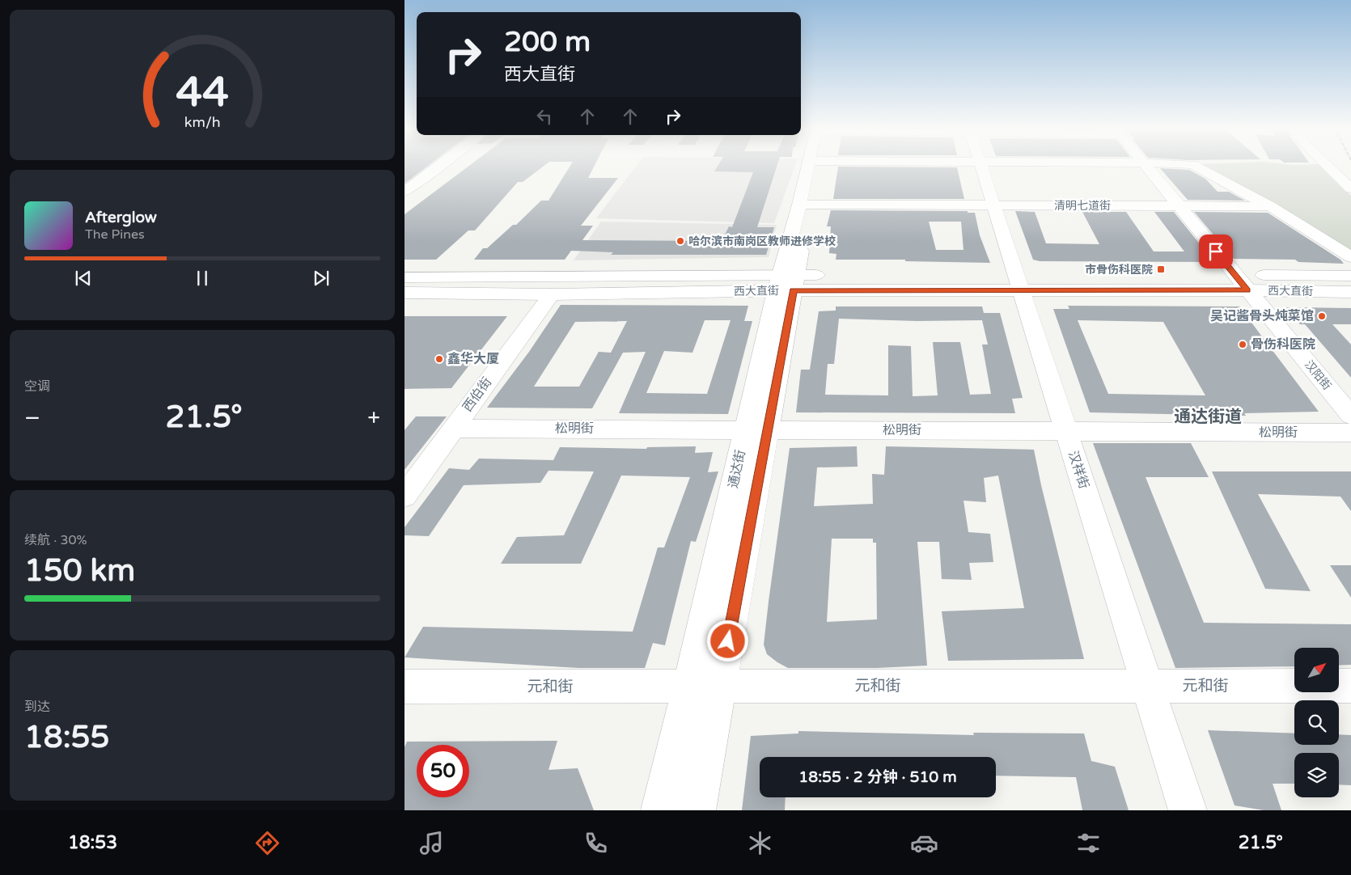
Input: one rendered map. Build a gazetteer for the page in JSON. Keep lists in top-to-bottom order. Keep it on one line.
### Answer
{"streets":{"street":["清明七道街","西大直街","汉阳街","西伯街","松明街","通达街","汉祥街","元和街"]},"crossings":[["清明七道街","汉阳街"],["清明七道街","通达街"],["清明七道街","汉祥街"],["西大直街","汉阳街"],["西大直街","西伯街"],["西大直街","通达街"],["西大直街","汉祥街"],["西伯街","松明街"],["松明街","通达街"],["松明街","汉祥街"],["通达街","元和街"],["汉祥街","元和街"]],"districts":["通达街道"],"places":{"other":["哈尔滨市南岗区教师进修学校","吴记酱骨头炖菜馆","骨伤科医院","鑫华大厦"],"transit":["市骨伤科医院"]},"north":"top right","page":{"turn":["200 m","西大直街"],"song":["Afterglow","The Pines"],"tile":["空调",["续航 · 30%","150 km"],["到达","18:55"]],"heat":["−","21.5°","+"],"limit":"50","trip":"18:55 · 2 分钟 · 510 m","tabs":["18:53","21.5°"],"gauge":["44","km/h"]}}
